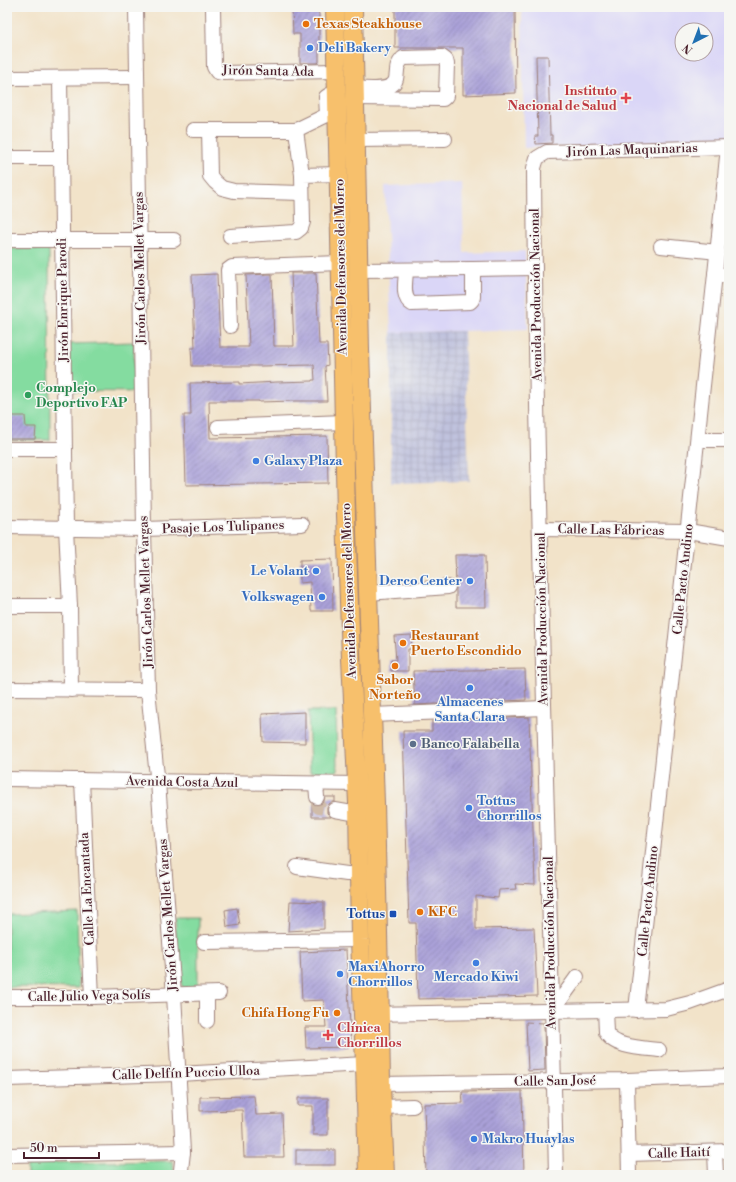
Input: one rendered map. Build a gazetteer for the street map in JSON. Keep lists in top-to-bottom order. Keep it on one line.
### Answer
{"streets":{"main road":["Avenida Defensores del Morro"],"street":["Jirón Santa Ada","Jirón Las Maquinarias","Jirón Carlos Mellet Vargas","Avenida Producción Nacional","Jirón Enrique Parodi","Pasaje Los Tulipanes","Calle Las Fábricas","Calle Pacto Andino","Avenida Costa Azul","Calle La Encantada","Calle Julio Vega Solís","Calle Delfín Puccio Ulloa","Calle San José","Calle Haití"]},"crossings":[["Jirón Santa Ada","Avenida Defensores del Morro"],["Jirón Las Maquinarias","Avenida Producción Nacional"],["Jirón Las Maquinarias","Calle Pacto Andino"],["Avenida Defensores del Morro","Avenida Costa Azul"],["Avenida Defensores del Morro","Calle Delfín Puccio Ulloa"],["Avenida Defensores del Morro","Calle San José"],["Jirón Carlos Mellet Vargas","Pasaje Los Tulipanes"],["Jirón Carlos Mellet Vargas","Avenida Costa Azul"],["Jirón Carlos Mellet Vargas","Calle Julio Vega Solís"],["Jirón Carlos Mellet Vargas","Calle Delfín Puccio Ulloa"],["Avenida Producción Nacional","Calle Las Fábricas"],["Avenida Producción Nacional","Calle San José"],["Jirón Enrique Parodi","Pasaje Los Tulipanes"],["Calle Las Fábricas","Calle Pacto Andino"],["Avenida Costa Azul","Calle La Encantada"],["Calle La Encantada","Calle Julio Vega Solís"]],"places":{"other":["Texas Steakhouse","Deli Bakery","Complejo Deportivo FAP","Galaxy Plaza","Le Volant","Derco Center","Volkswagen","Restaurant Puerto Escondido","Sabor Norteño","Almacenes Santa Clara","Banco Falabella","Tottus Chorrillos","KFC","Mercado Kiwi","MaxiAhorro Chorrillos","Chifa Hong Fu","Makro Huaylas"],"health":["Instituto Nacional de Salud","Clínica Chorrillos"],"transit":["Tottus"]},"scale_bar":"50 m","north":"bottom left"}
